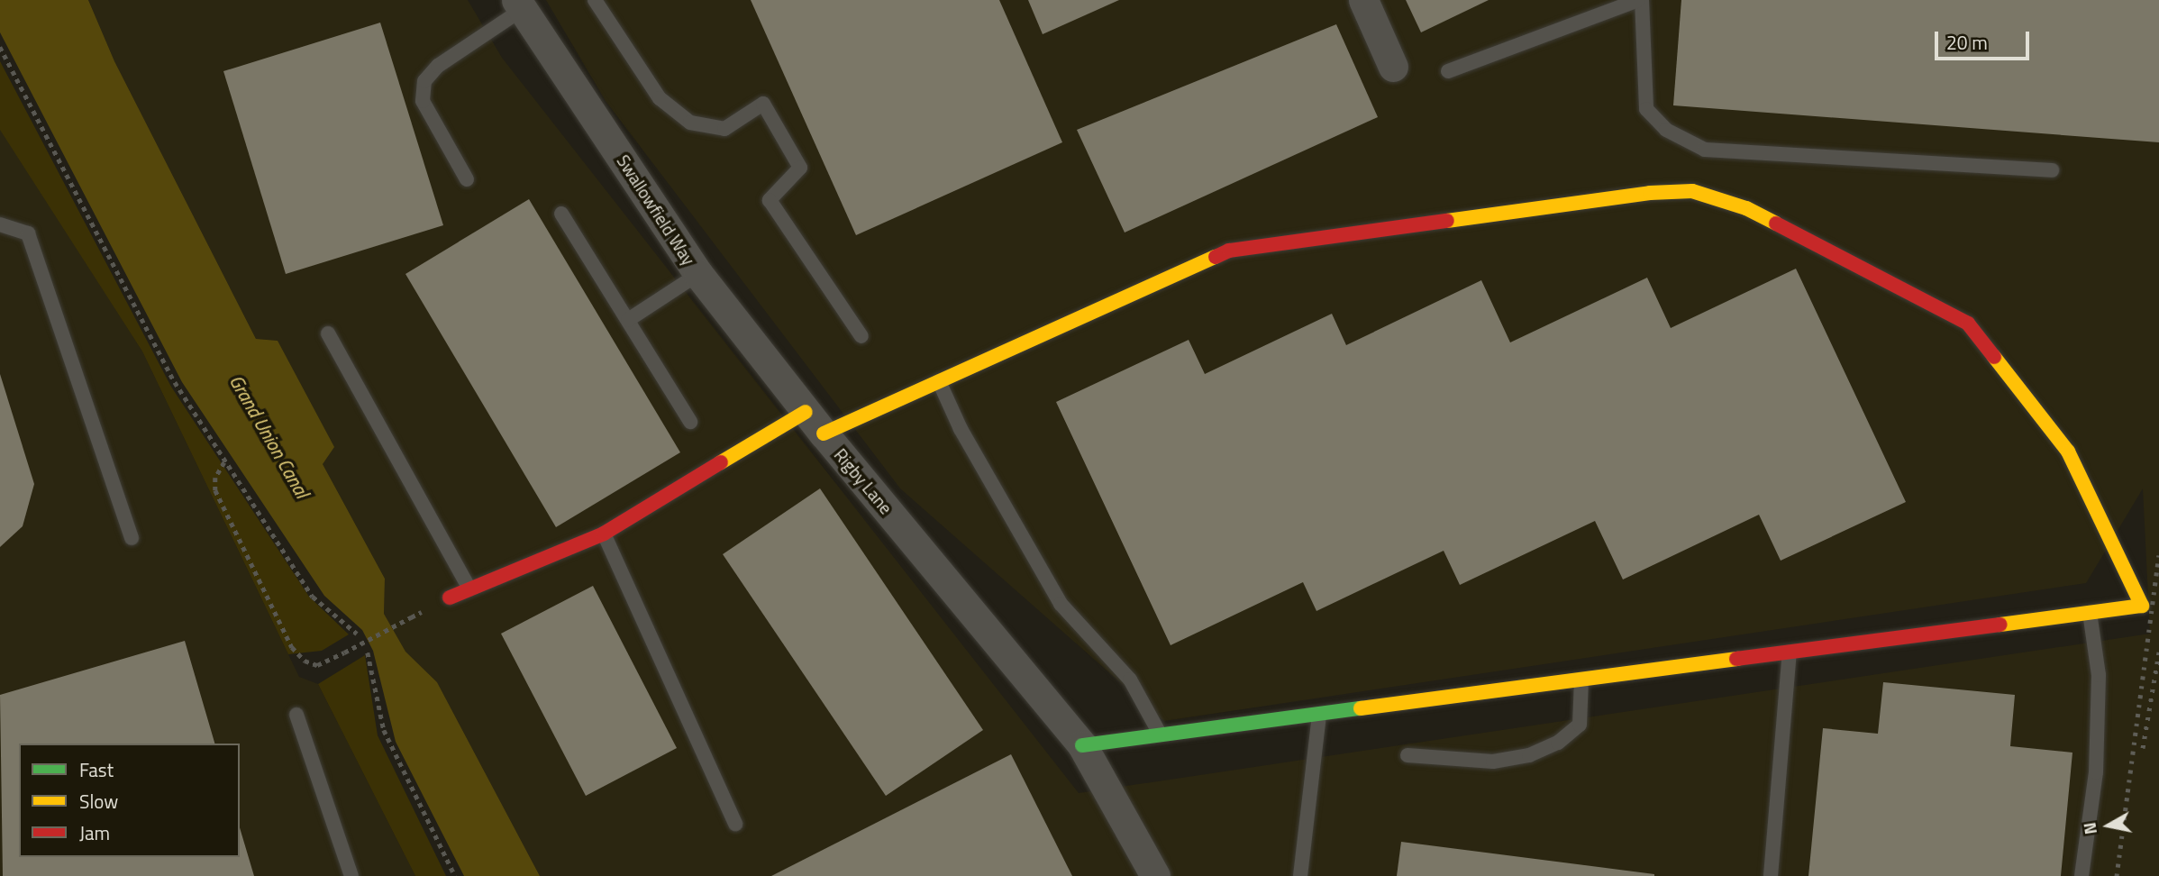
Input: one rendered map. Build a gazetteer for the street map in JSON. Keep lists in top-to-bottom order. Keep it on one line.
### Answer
{"streets":{"street":["Swallowfield Way","Rigby Lane"]},"crossings":[["Swallowfield Way","Rigby Lane"]],"water":["Grand Union Canal"],"legend":["Fast","Slow","Jam"],"scale_bar":"20 m","north":"left"}
